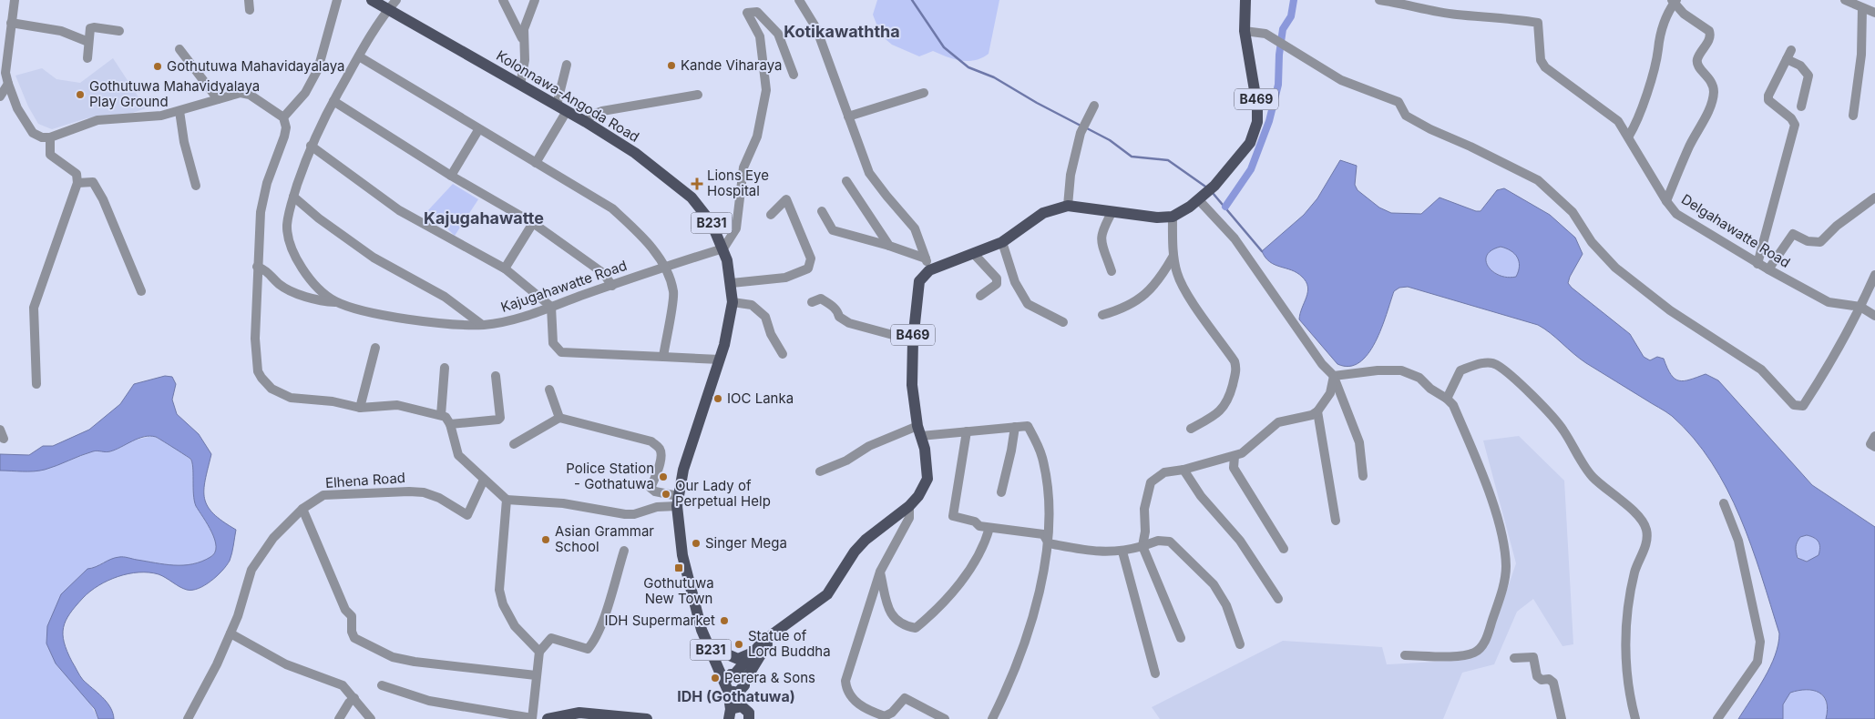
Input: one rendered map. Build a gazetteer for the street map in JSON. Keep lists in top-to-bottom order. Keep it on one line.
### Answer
{"streets":{"main road":["Kolonnawa-Angoda Road","B469","B231"],"street":["Delgahawatte Road","Kajugahawatte Road","Elhena Road"]},"crossings":[["Kolonnawa-Angoda Road","B469"],["Kolonnawa-Angoda Road","B231"],["Kolonnawa-Angoda Road","Kajugahawatte Road"],["B469","B231"]],"districts":["Kotikawaththa","Kajugahawatte","IDH (Gothatuwa)"],"places":{"other":["Kande Viharaya","Gothutuwa Mahavidayalaya","Gothutuwa Mahavidyalaya Play Ground","IOC Lanka","Police Station - Gothatuwa","Our Lady of Perpetual Help","Asian Grammar School","Singer Mega","IDH Supermarket","Statue of Lord Buddha","Perera & Sons"],"health":["Lions Eye Hospital"],"transit":["Gothutuwa New Town"]}}
